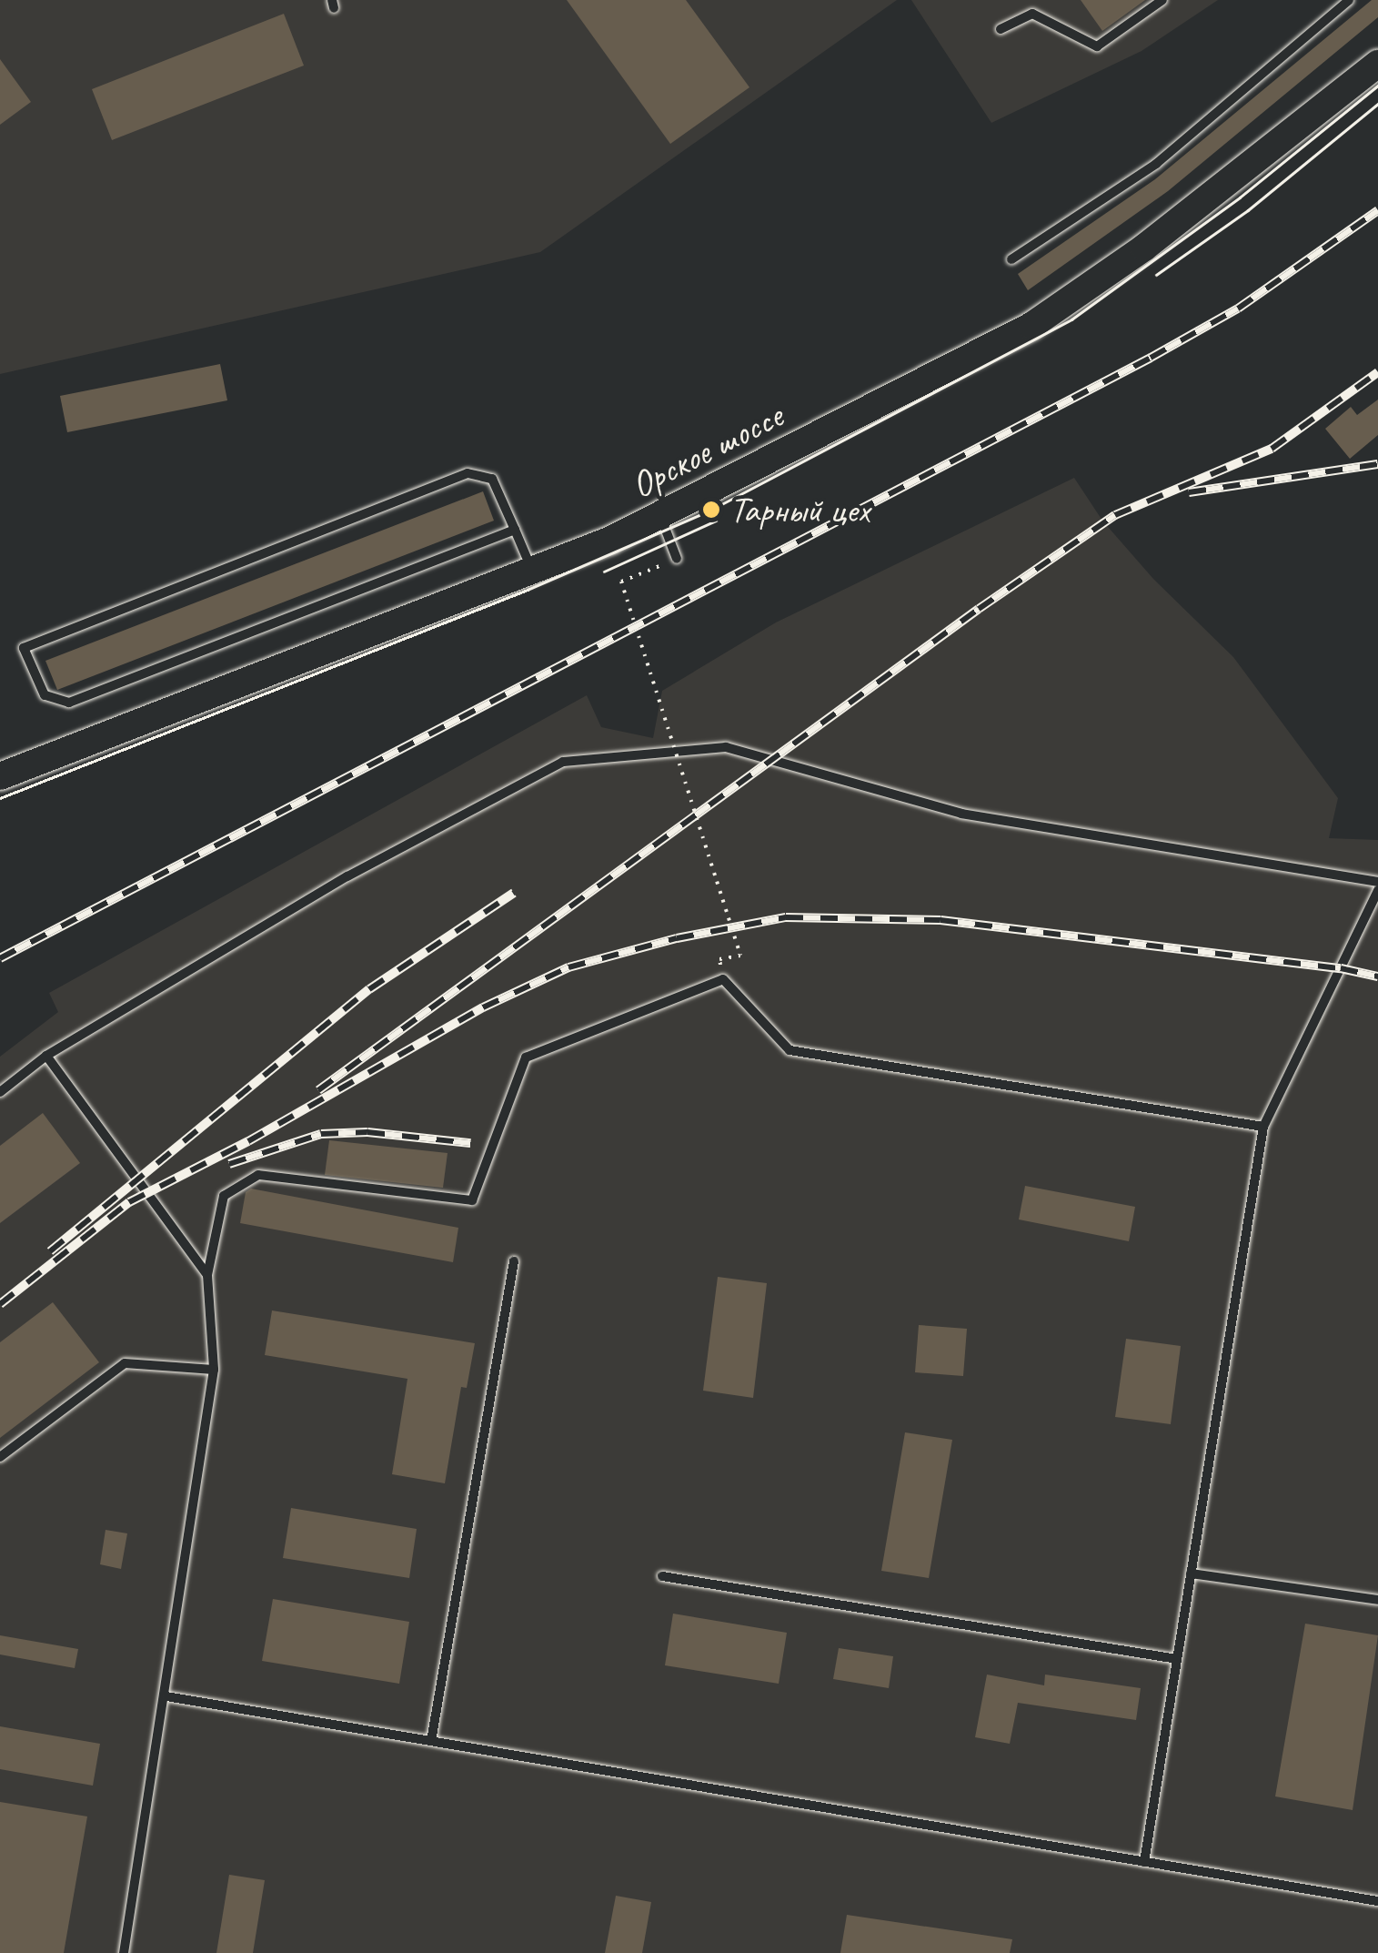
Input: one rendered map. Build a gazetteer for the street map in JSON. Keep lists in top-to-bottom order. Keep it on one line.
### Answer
{"streets":{"street":["Орское шоссе"]},"places":["Тарный цех"]}
